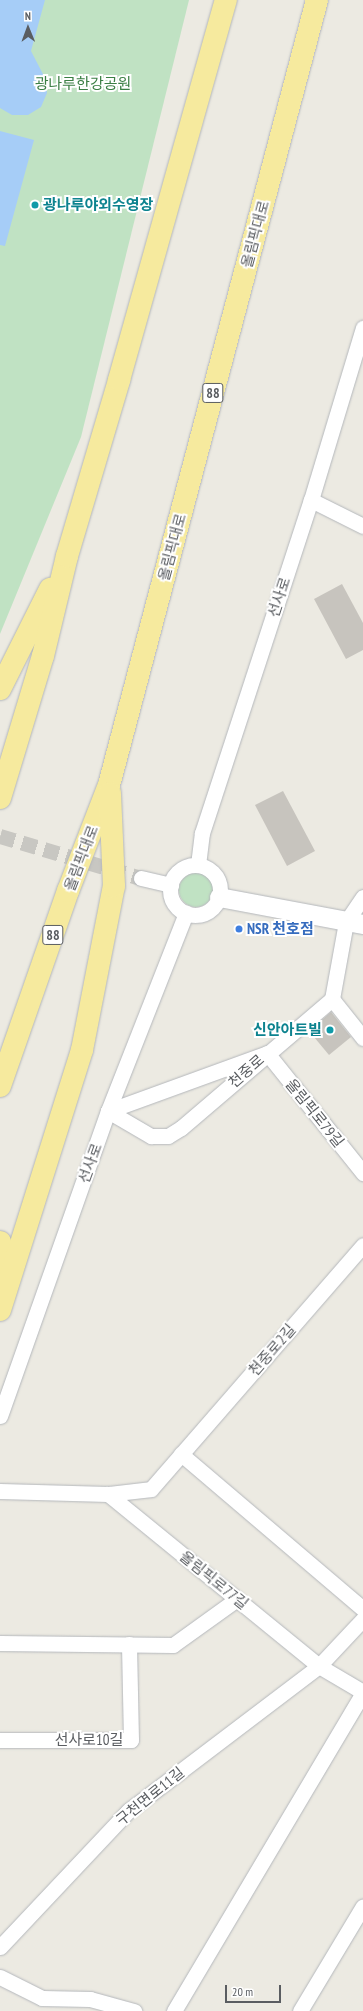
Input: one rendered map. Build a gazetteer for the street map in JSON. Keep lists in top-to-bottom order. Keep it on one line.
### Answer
{"streets":{"highway":["올림픽대로","88"],"street":["선사로","천중로","올림픽로79길","천중로2길","올림픽로77길","선사로10길","구천면로11길"]},"crossings":[["선사로","천중로"],["천중로","올림픽로79길"],["천중로2길","올림픽로77길"],["올림픽로77길","구천면로11길"]],"parks":["광나루한강공원"],"places":["광나루야외수영장","NSR 천호점","신안아트빌"],"scale_bar":"20 m","north":"top"}
